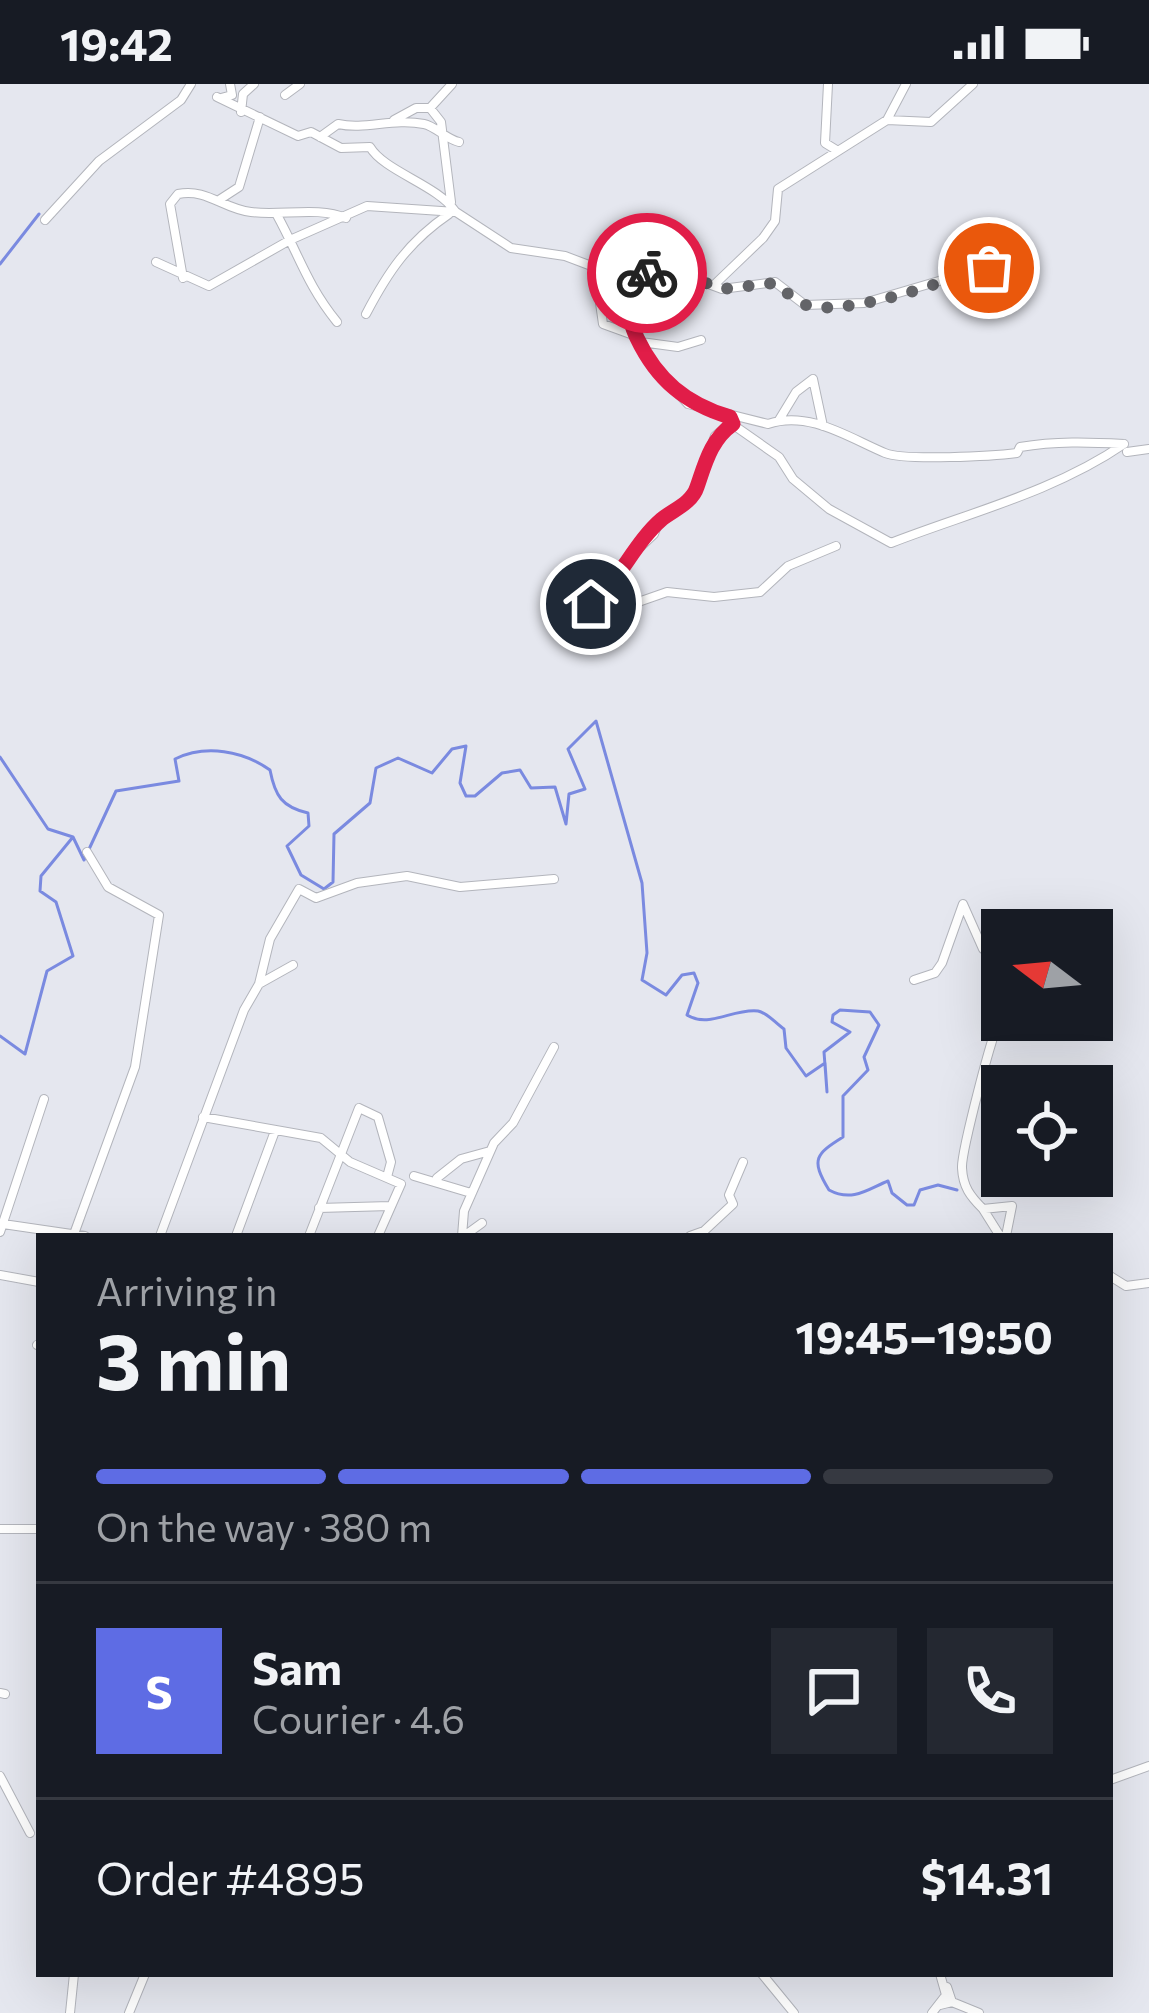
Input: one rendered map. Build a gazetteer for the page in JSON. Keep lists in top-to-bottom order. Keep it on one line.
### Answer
{"north":"left","page":{"status":"19:42","heading":["3 min","Arriving in","19:45–19:50"],"panel":["Sam","Courier · 4.6","Order #4895","$14.31"],"bar":"On the way · 380 m","round":"S"}}
